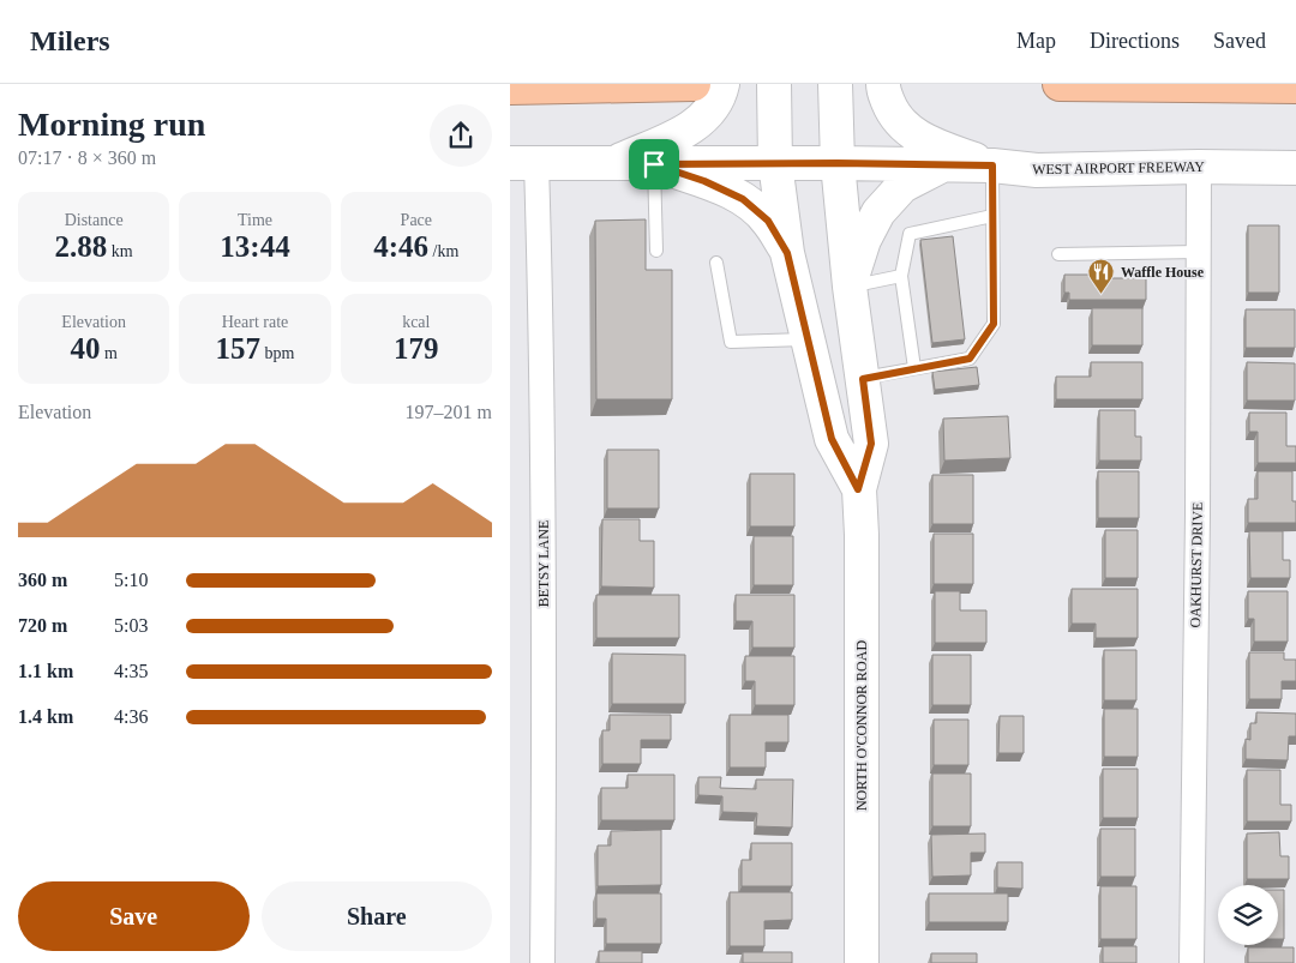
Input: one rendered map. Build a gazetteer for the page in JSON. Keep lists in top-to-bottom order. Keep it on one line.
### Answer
{"streets":{"main road":["WEST AIRPORT FREEWAY","NORTH O'CONNOR ROAD"],"street":["BETSY LANE","OAKHURST DRIVE"]},"crossings":[["WEST AIRPORT FREEWAY","BETSY LANE"],["WEST AIRPORT FREEWAY","OAKHURST DRIVE"],["WEST AIRPORT FREEWAY","NORTH O'CONNOR ROAD"]],"places":{"restaurant":["Waffle House"]},"page":{"header":"Milers","nav":["Map","Directions","Saved"],"heading":["Morning run","07:17 · 8 × 360 m"],"stats":[["Distance","2.88 km"],["Time","13:44"],["Pace","4:46 /km"],["Elevation","40 m"],["Heart rate","157 bpm"],["kcal","179"]],"chart":["Elevation","197–201 m"],"list":[{"name":"360 m","note":"5:10"},{"name":"720 m","note":"5:03"},{"name":"1.1 km","note":"4:35"},{"name":"1.4 km","note":"4:36"}],"buttons":["Save","Share"]}}
